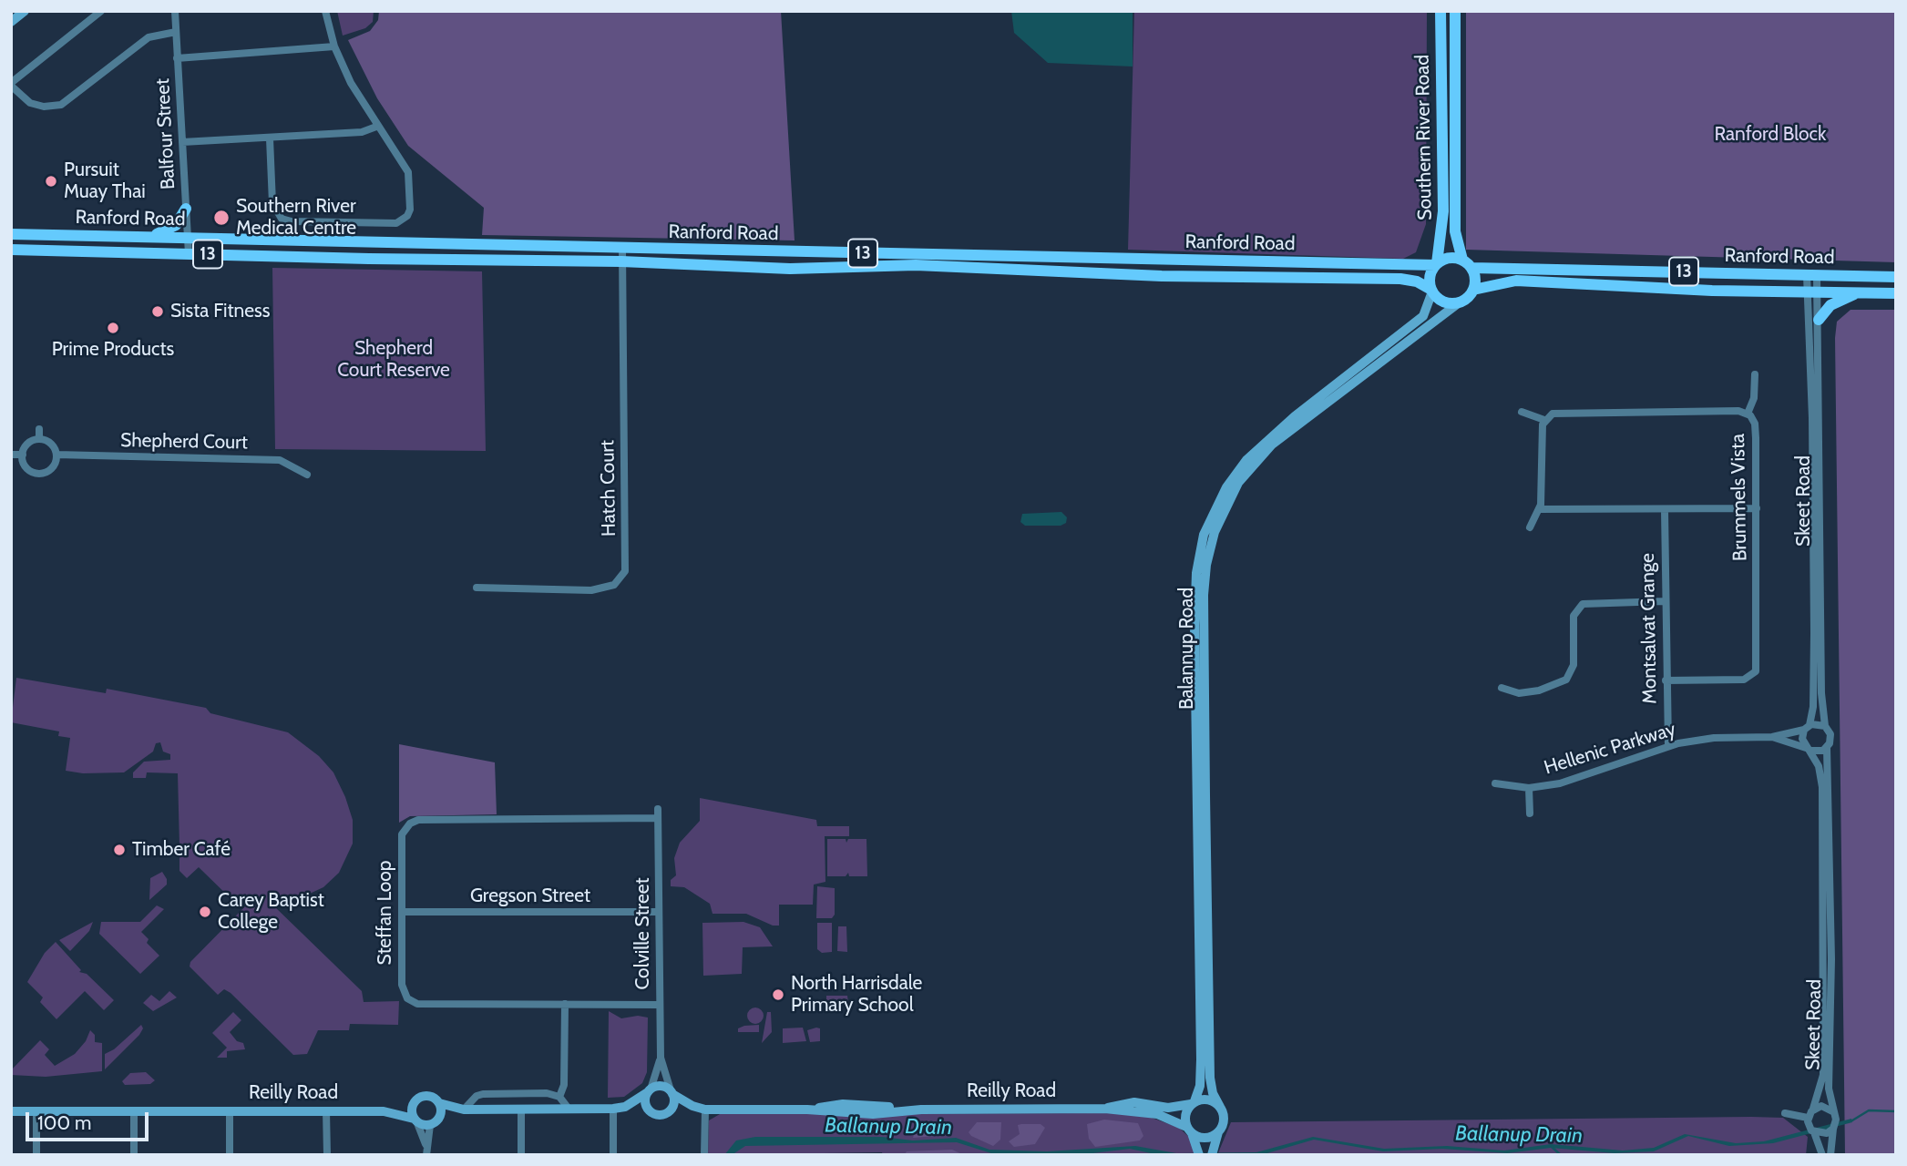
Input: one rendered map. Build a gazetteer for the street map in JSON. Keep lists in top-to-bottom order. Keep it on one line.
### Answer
{"streets":{"main road":["Southern River Road","Ranford Road","13"],"street":["Balfour Street","Shepherd Court","Hatch Court","Brummels Vista","Skeet Road","Montsalvat Grange","Balannup Road","Hellenic Parkway","Gregson Street","Steffan Loop","Colville Street","Reilly Road"]},"crossings":[["Balfour Street","Ranford Road"],["Southern River Road","Ranford Road"],["Southern River Road","13"],["Southern River Road","Balannup Road"],["Ranford Road","13"],["Ranford Road","Hatch Court"],["Ranford Road","Skeet Road"],["Ranford Road","Balannup Road"],["13","Balannup Road"],["Brummels Vista","Montsalvat Grange"],["Skeet Road","Hellenic Parkway"],["Montsalvat Grange","Hellenic Parkway"],["Balannup Road","Reilly Road"],["Gregson Street","Steffan Loop"],["Gregson Street","Colville Street"],["Steffan Loop","Colville Street"],["Colville Street","Reilly Road"]],"water":["Ballanup Drain"],"parks":["Ranford Block","Shepherd Court Reserve"],"places":["Pursuit Muay Thai","Southern River Medical Centre","Sista Fitness","Prime Products","Timber Café","Carey Baptist College","North Harrisdale Primary School"],"scale_bar":"100 m"}
